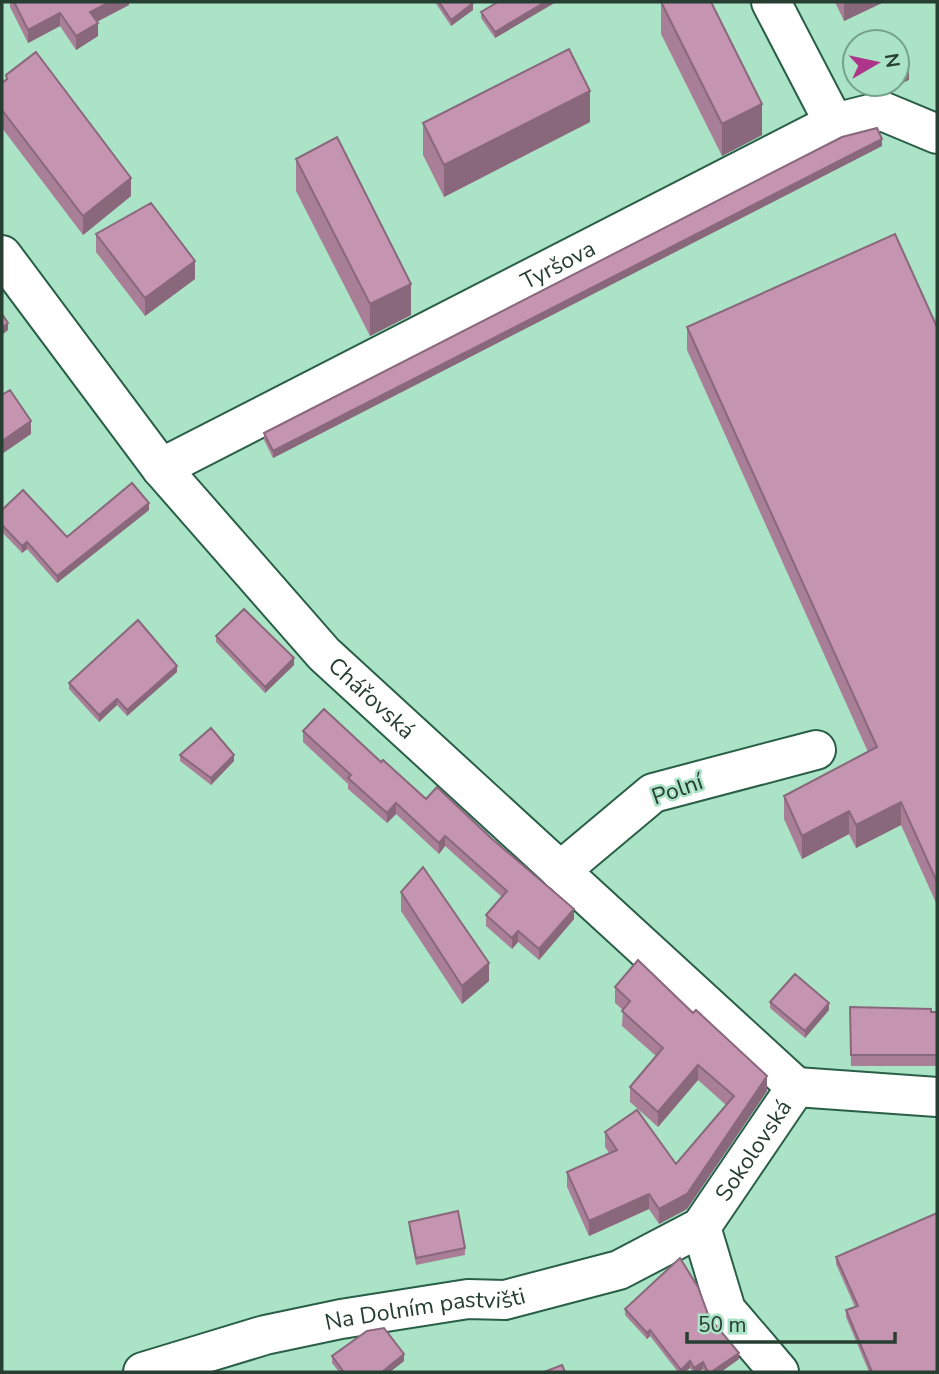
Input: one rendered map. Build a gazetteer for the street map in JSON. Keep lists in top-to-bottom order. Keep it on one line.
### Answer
{"streets":{"street":["Tyršova","Chářovská","Polní","Sokolovská","Na Dolním pastvišti"]},"crossings":[["Tyršova","Chářovská"],["Chářovská","Polní"],["Chářovská","Sokolovská"],["Sokolovská","Na Dolním pastvišti"]],"scale_bar":"50 m","north":"right"}
